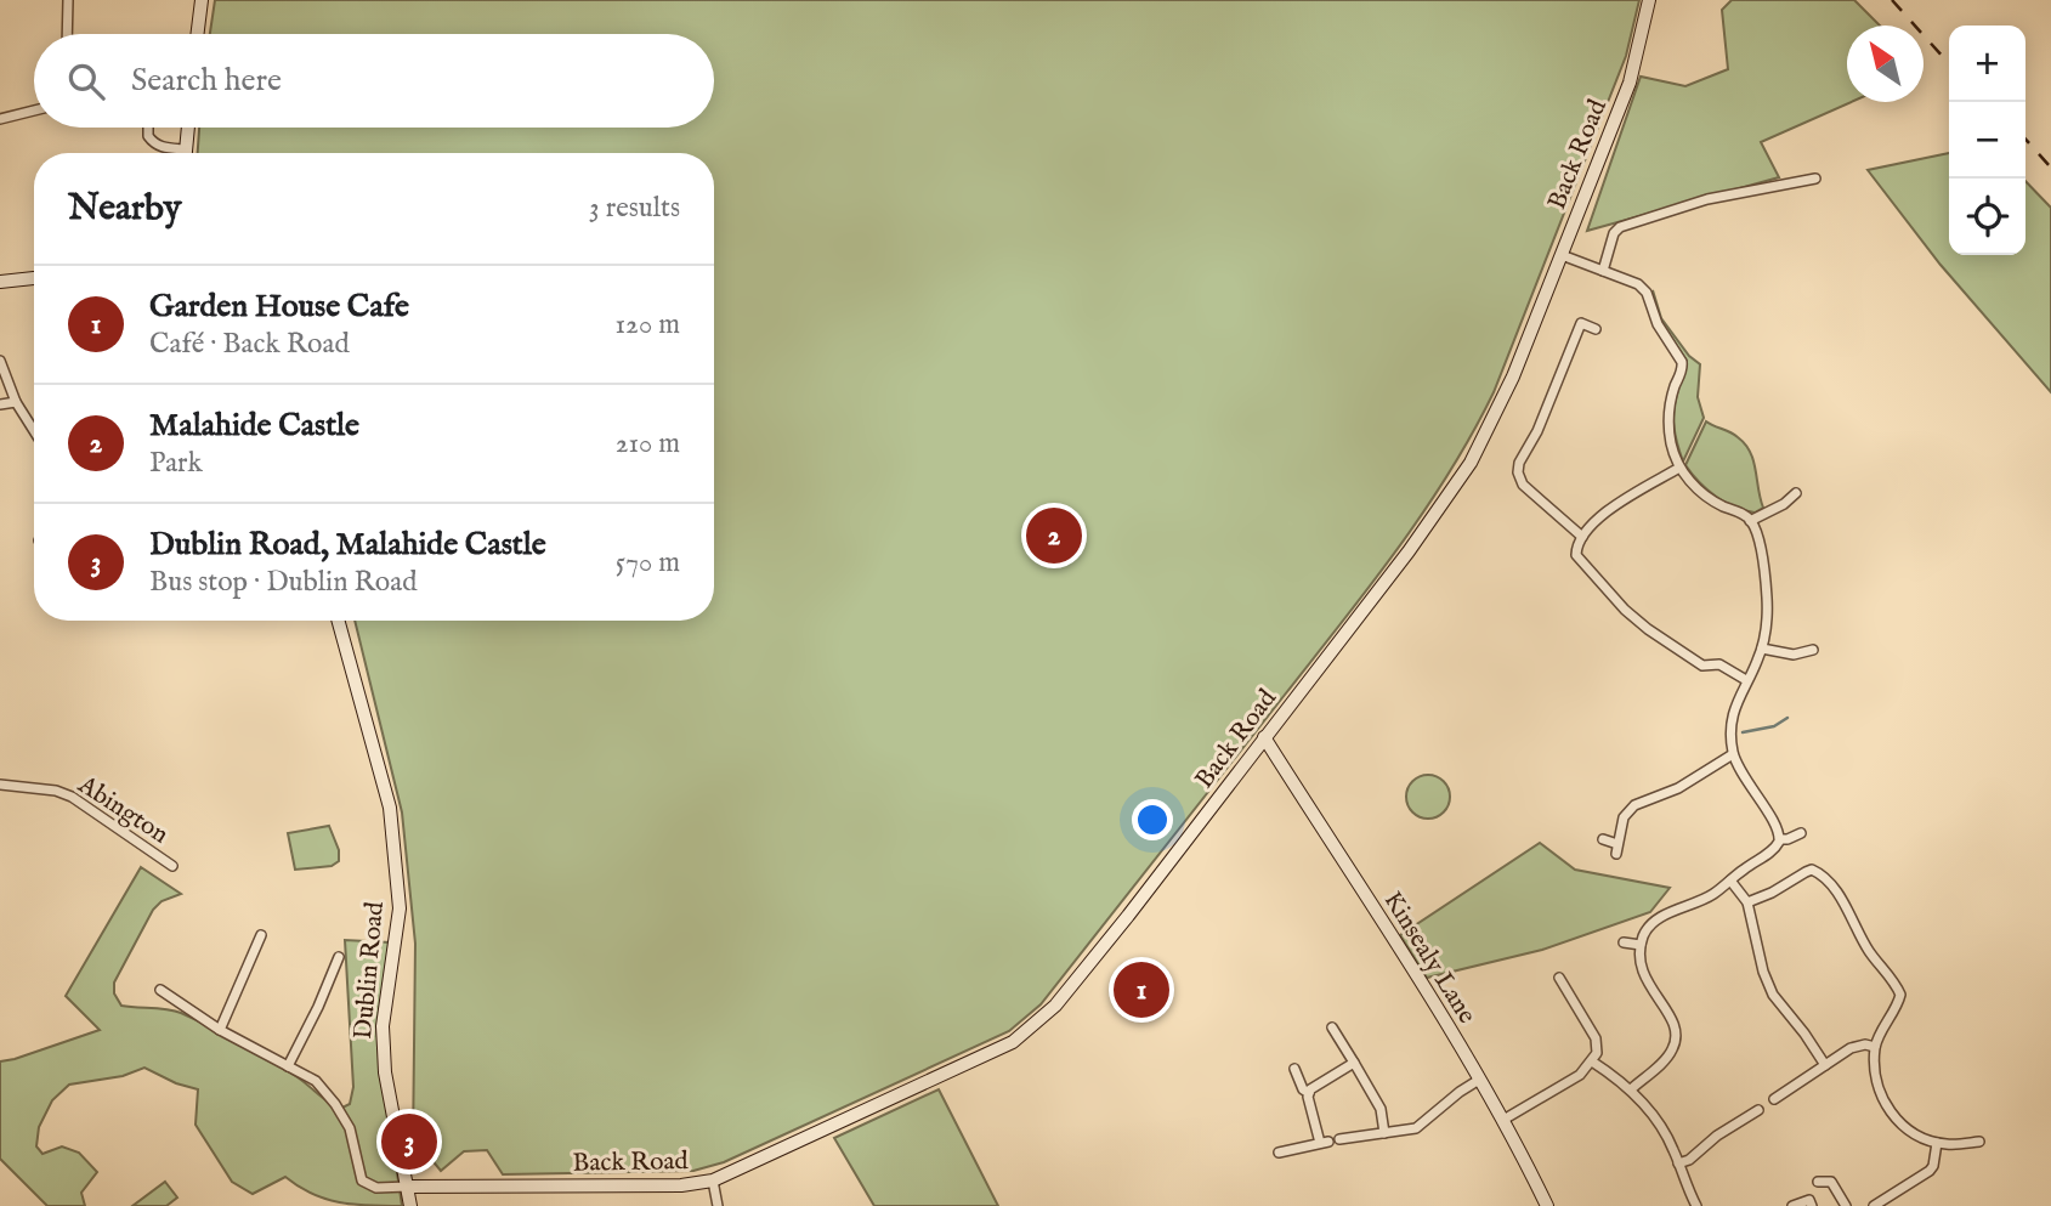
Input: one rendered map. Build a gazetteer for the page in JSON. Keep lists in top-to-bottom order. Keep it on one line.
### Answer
{"streets":{"street":["Back Road","Abington","Kinsealy Lane","Dublin Road"]},"crossings":[["Back Road","Kinsealy Lane"],["Back Road","Dublin Road"]],"north":"top left","page":{"map_buttons":["+","−"],"search":"Search here","heading":["Nearby","3 results"],"list":[{"mark":"1","name":"Garden House Cafe","note":"Café · Back Road","value":"120 m"},{"mark":"2","name":"Malahide Castle","note":"Park","value":"210 m"},{"mark":"3","name":"Dublin Road, Malahide Castle","note":"Bus stop · Dublin Road","value":"570 m"}],"pins":["2","1","3"]}}
